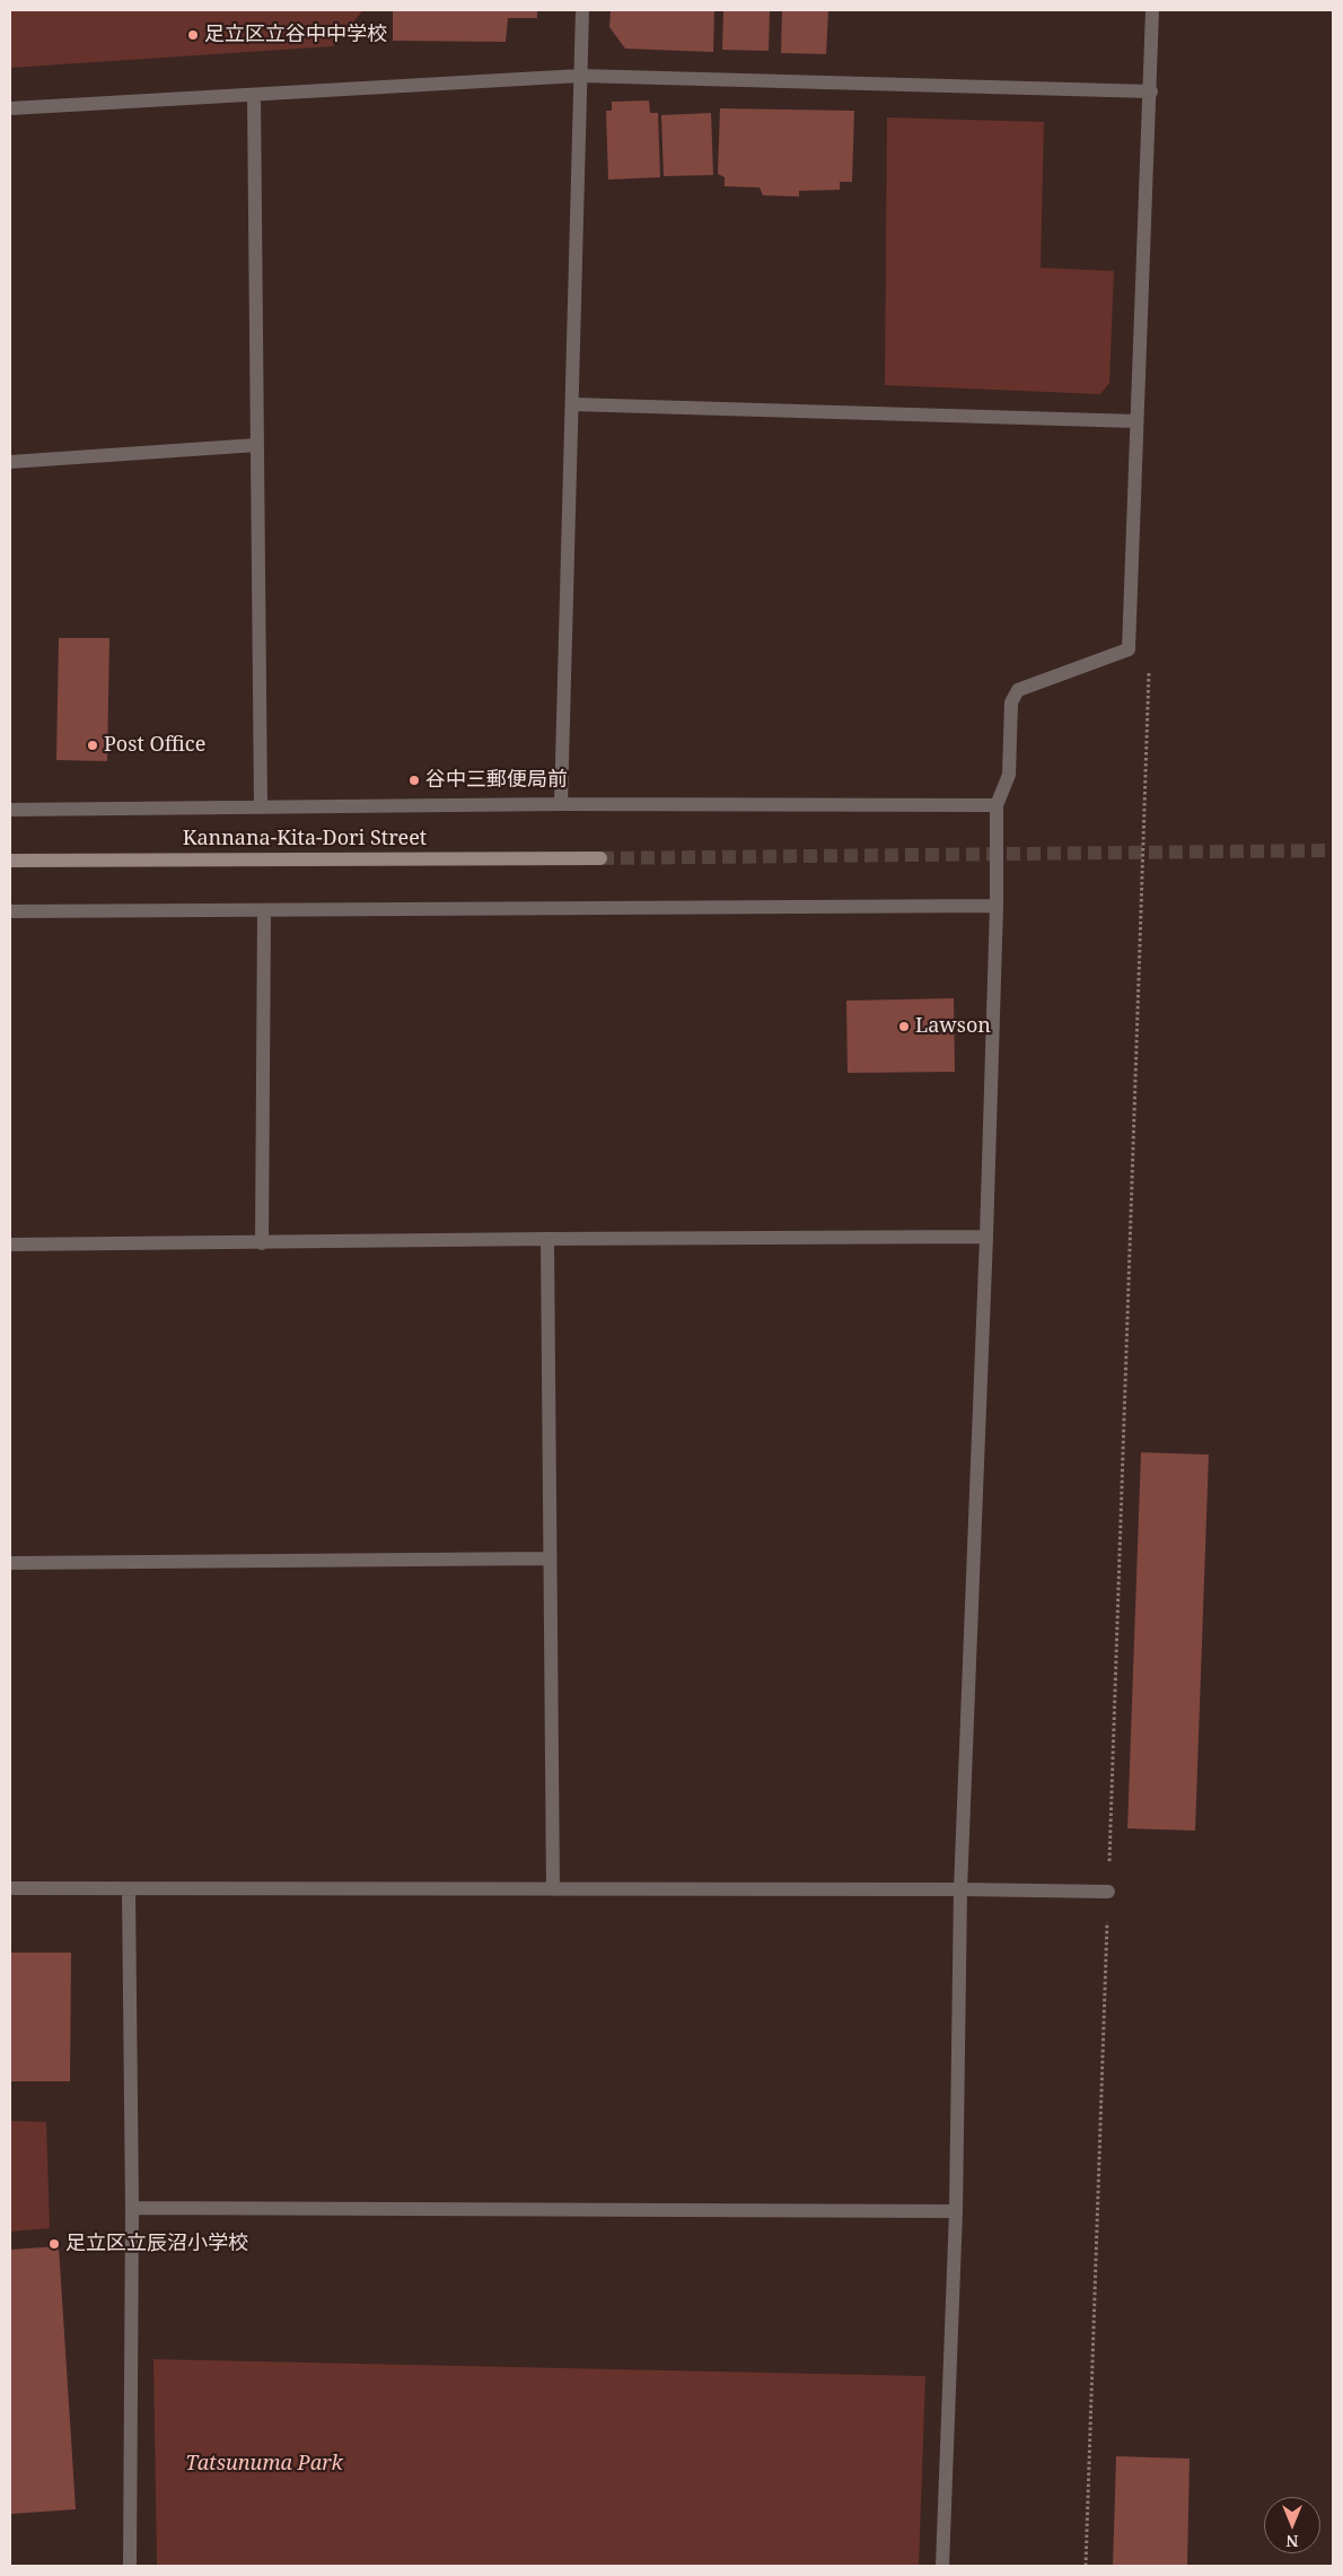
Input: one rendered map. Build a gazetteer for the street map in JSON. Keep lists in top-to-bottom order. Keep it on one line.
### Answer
{"streets":{"street":["Kannana-Kita-Dori Street"]},"parks":["Tatsunuma Park"],"places":["足立区立谷中中学校","Post Office","谷中三郵便局前","Lawson","足立区立辰沼小学校"],"north":"bottom"}
